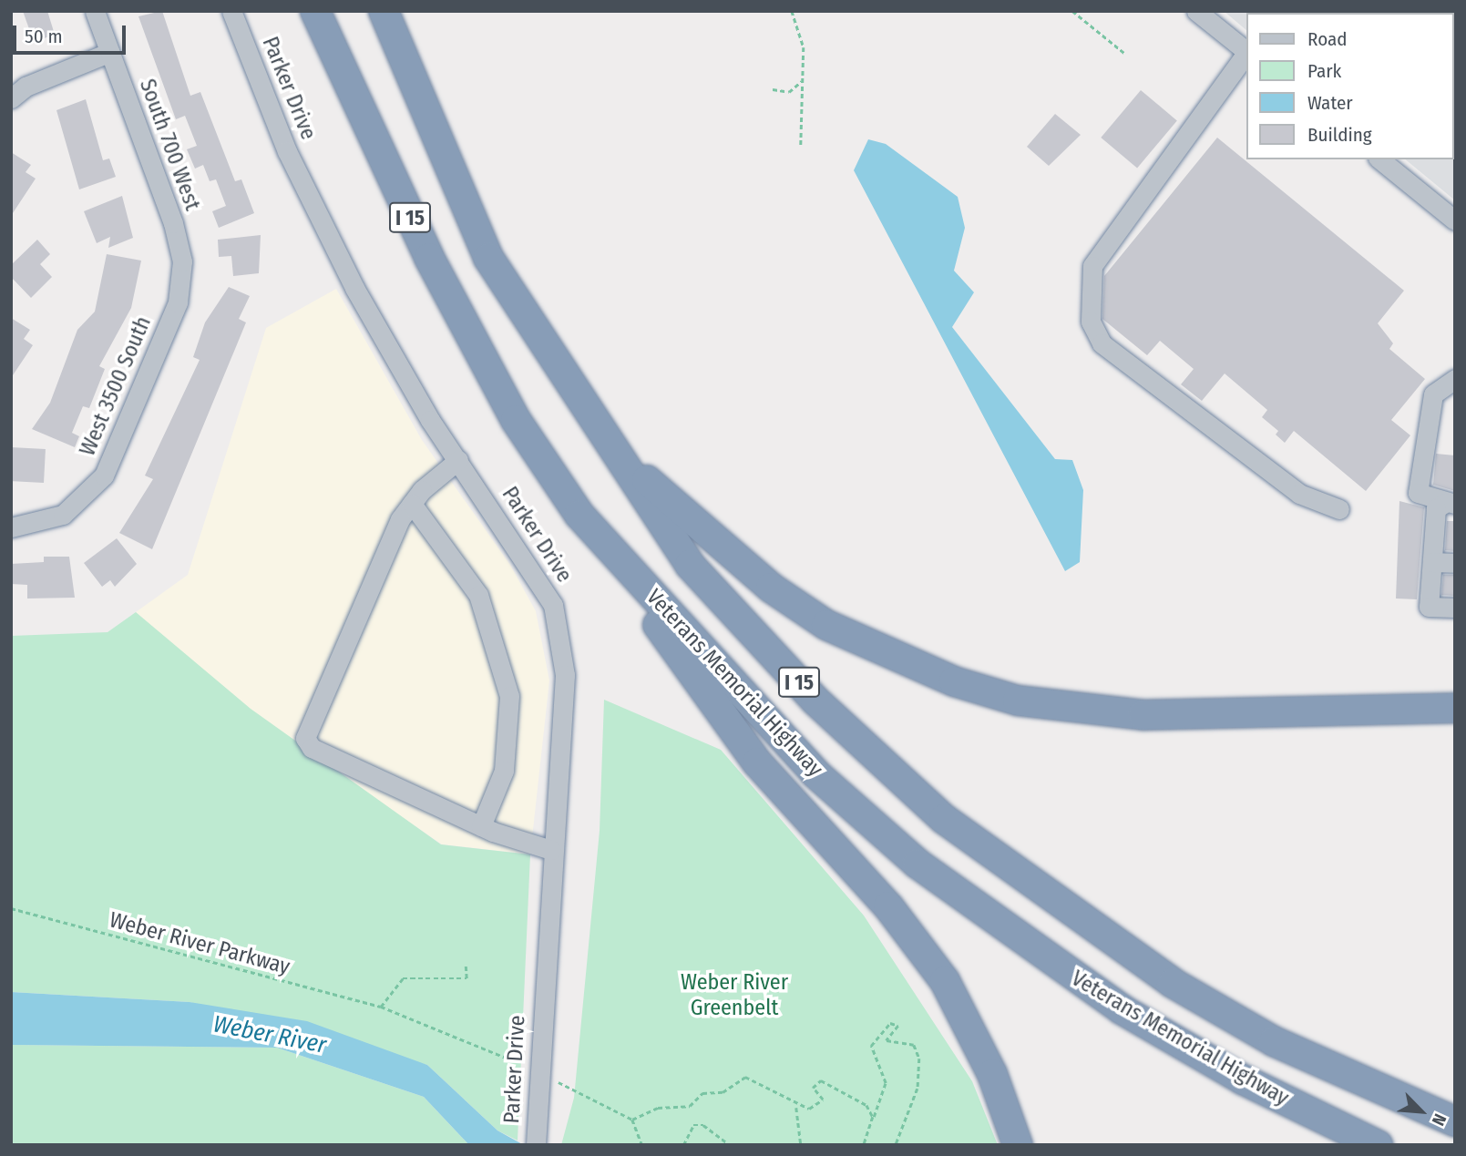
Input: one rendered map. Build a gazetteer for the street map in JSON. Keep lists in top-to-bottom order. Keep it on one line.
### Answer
{"streets":{"highway":["I 15","Veterans Memorial Highway"],"street":["Parker Drive","South 700 West","West 3500 South"],"path":["Weber River Parkway"]},"crossings":[["South 700 West","West 3500 South"]],"water":["Weber River"],"parks":["Weber River Greenbelt"],"legend":["Road","Park","Water","Building"],"scale_bar":"50 m","north":"bottom right"}
